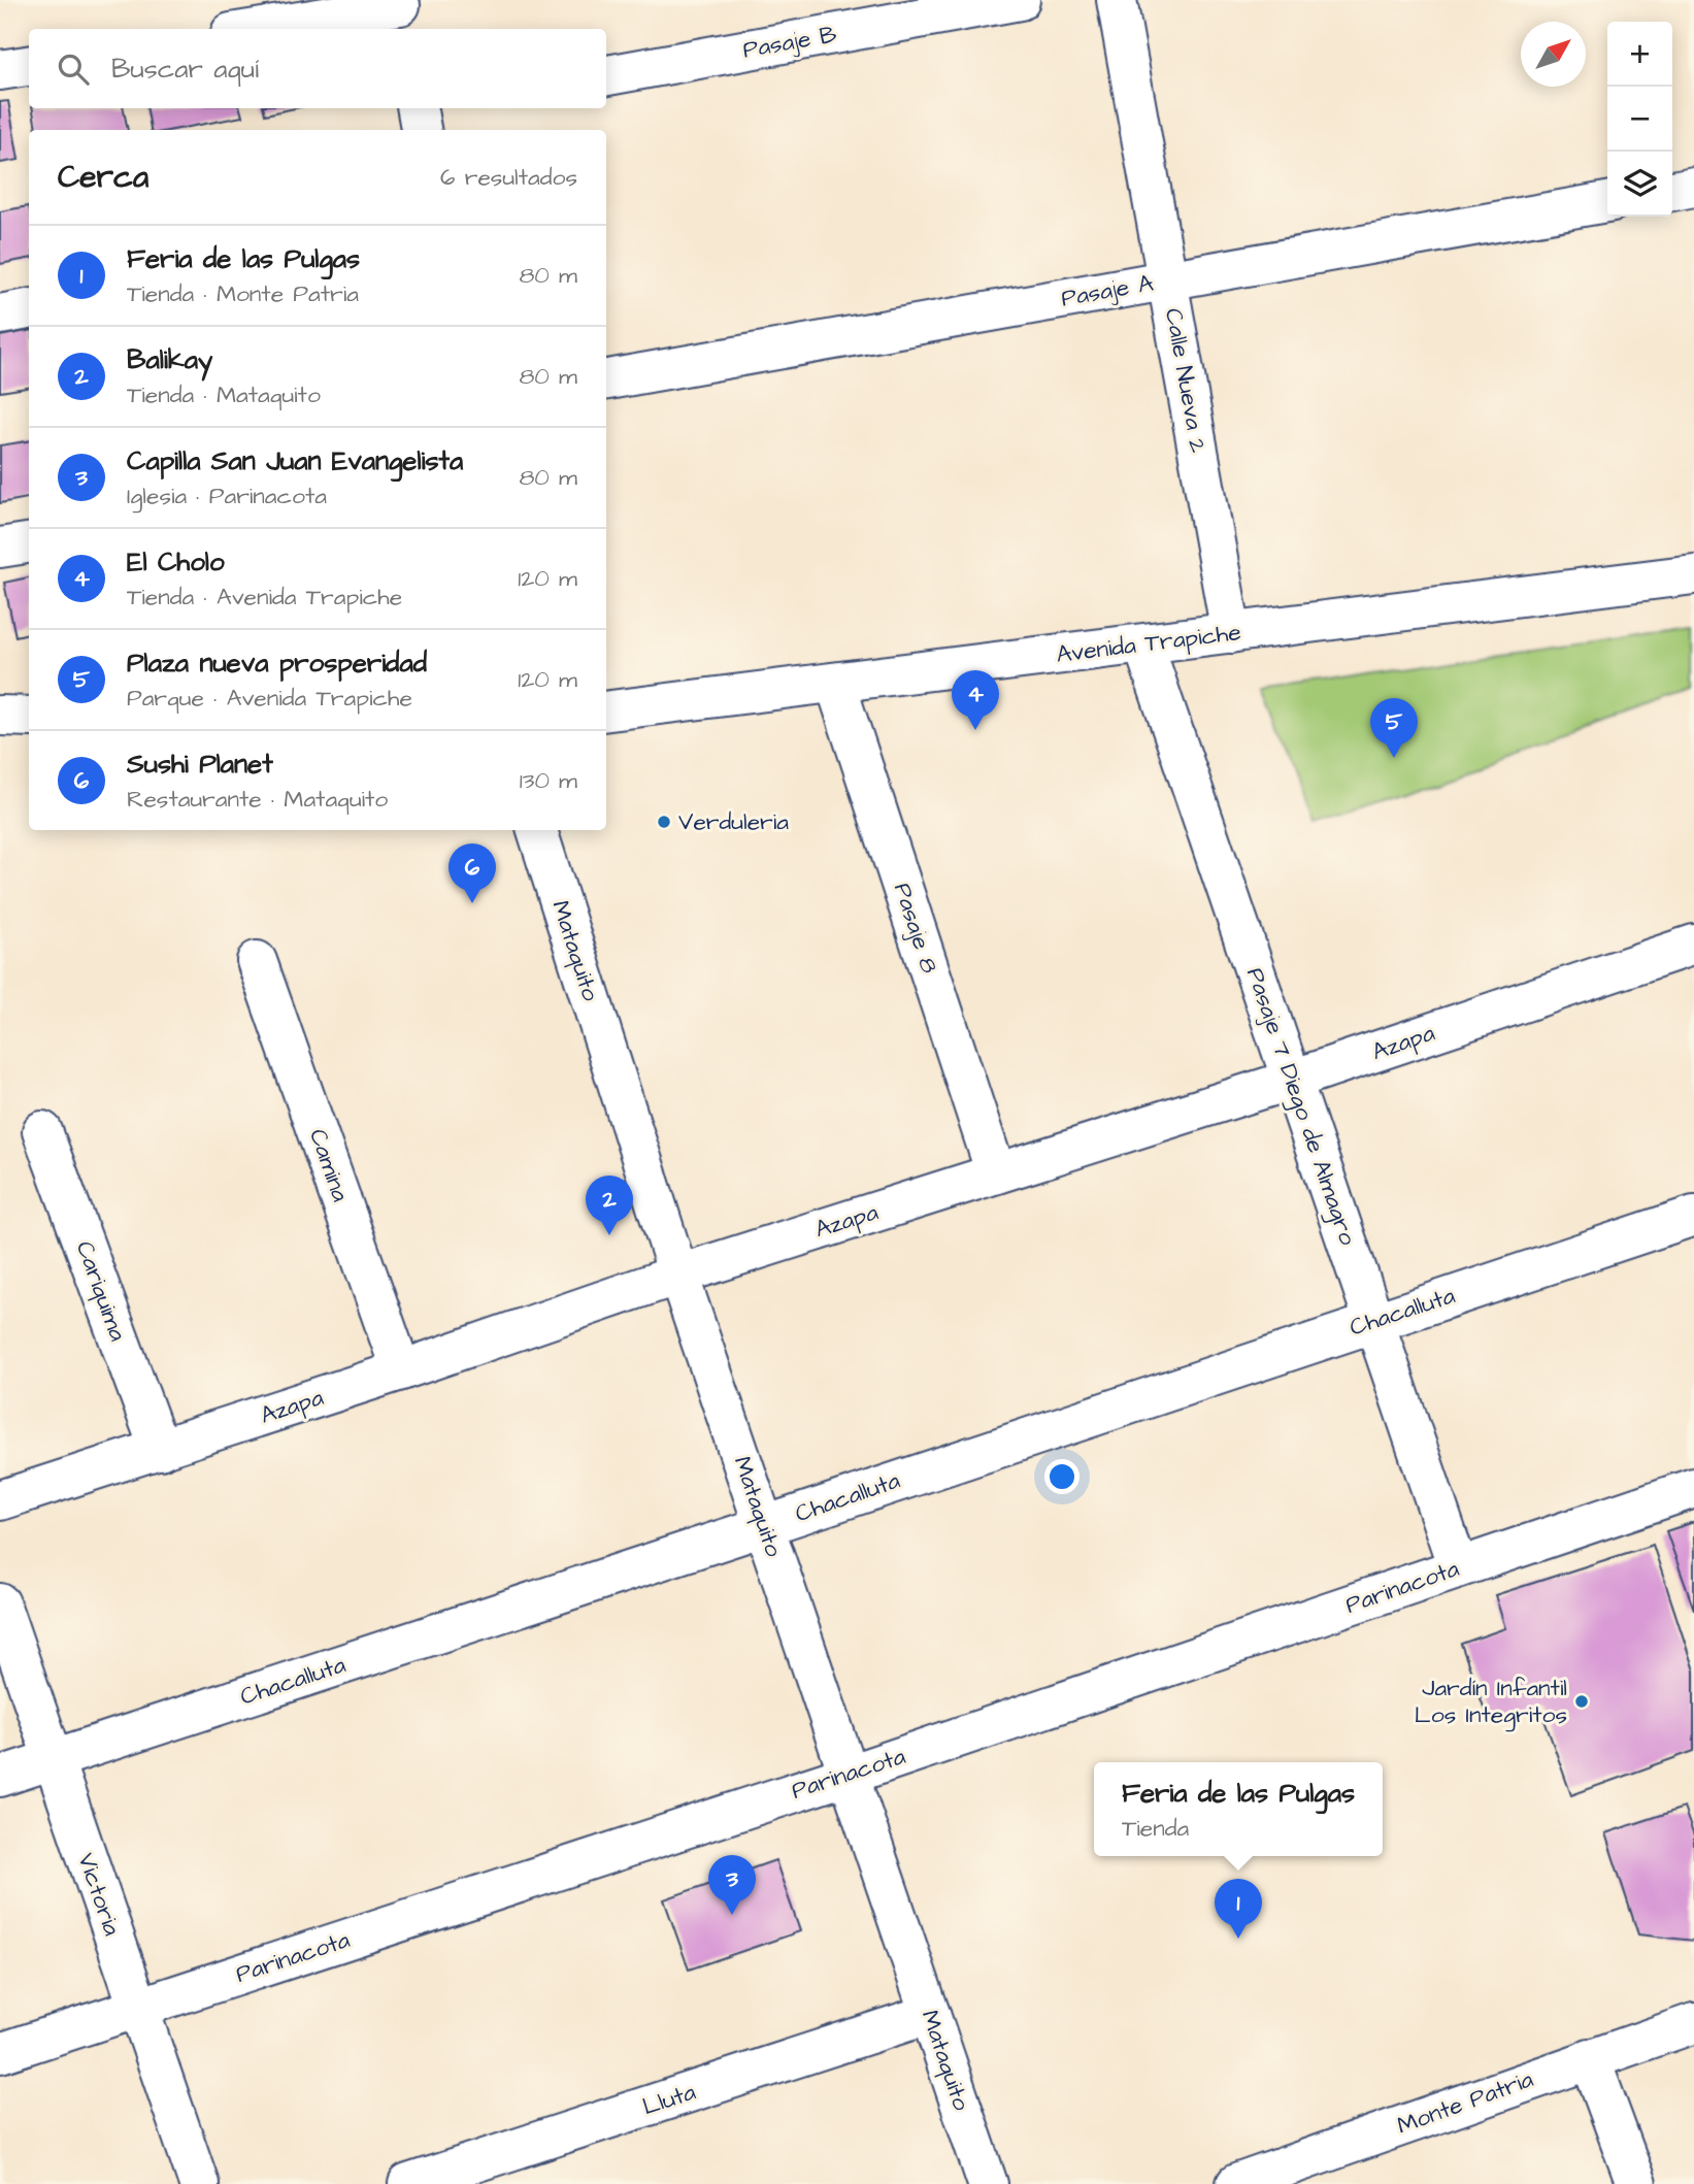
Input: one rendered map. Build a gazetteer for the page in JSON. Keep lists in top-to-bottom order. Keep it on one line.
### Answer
{"streets":{"street":["Pasaje B","Pasaje A","Calle Nueva 2","Avenida Trapiche","Pasaje 8","Mataquito","Azapa","Pasaje 7 Diego de Almagro","Camina","Cariquima","Chacalluta","Parinacota","Victoria","Lluta","Monte Patria"]},"crossings":[["Pasaje A","Calle Nueva 2"],["Calle Nueva 2","Avenida Trapiche"],["Avenida Trapiche","Pasaje 8"],["Avenida Trapiche","Pasaje 7 Diego de Almagro"],["Pasaje 8","Azapa"],["Mataquito","Azapa"],["Mataquito","Chacalluta"],["Mataquito","Parinacota"],["Mataquito","Lluta"],["Azapa","Pasaje 7 Diego de Almagro"],["Azapa","Camina"],["Azapa","Cariquima"],["Pasaje 7 Diego de Almagro","Chacalluta"],["Pasaje 7 Diego de Almagro","Parinacota"],["Chacalluta","Victoria"],["Parinacota","Victoria"]],"places":["Verduleria","Jardín Infantil Los Integritos"],"north":"top right","page":{"map_buttons":["+","−"],"search":"Buscar aquí","heading":["Cerca","6 resultados"],"list":[{"mark":"1","name":"Feria de las Pulgas","note":"Tienda · Monte Patria","value":"80 m"},{"mark":"2","name":"Balikay","note":"Tienda · Mataquito","value":"80 m"},{"mark":"3","name":"Capilla San Juan Evangelista","note":"Iglesia · Parinacota","value":"80 m"},{"mark":"4","name":"El Cholo","note":"Tienda · Avenida Trapiche","value":"120 m"},{"mark":"5","name":"Plaza nueva prosperidad","note":"Parque · Avenida Trapiche","value":"120 m"},{"mark":"6","name":"Sushi Planet","note":"Restaurante · Mataquito","value":"130 m"}],"pins":["4","5","6","2","3","1"],"popup":["Feria de las Pulgas","Tienda"]}}
